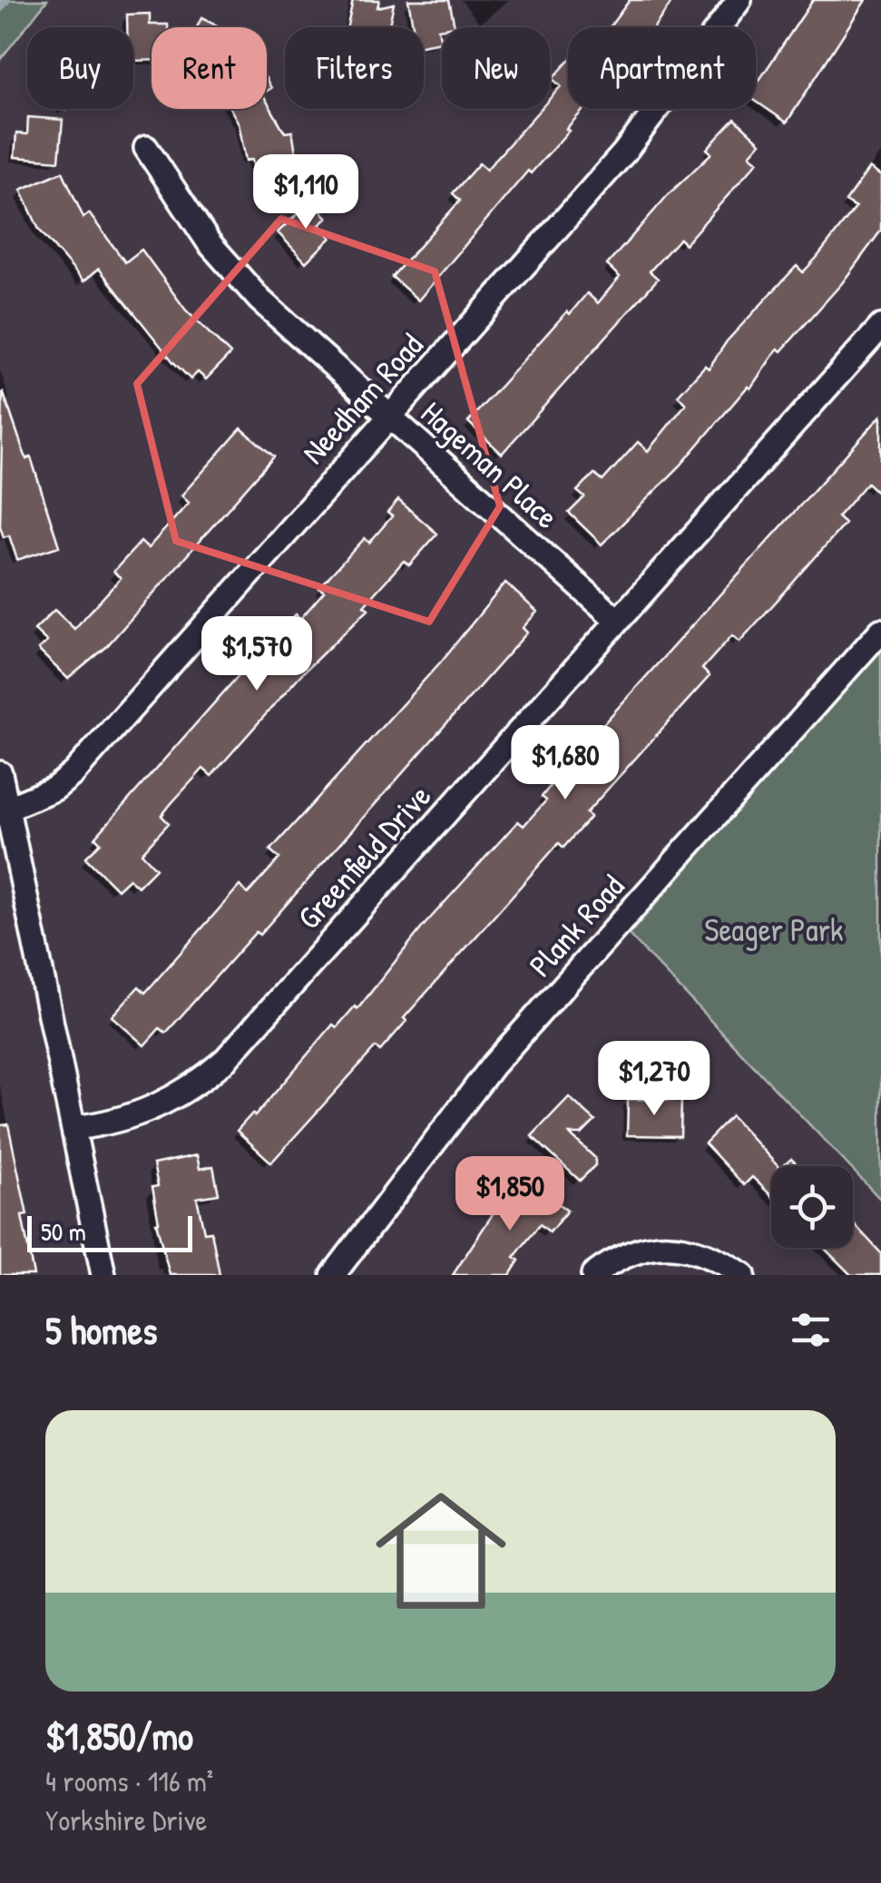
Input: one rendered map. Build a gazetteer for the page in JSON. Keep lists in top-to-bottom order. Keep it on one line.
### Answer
{"streets":{"street":["Needham Road","Hageman Place","Greenfield Drive","Plank Road"]},"crossings":[["Needham Road","Hageman Place"],["Hageman Place","Greenfield Drive"]],"parks":["Seager Park"],"scale_bar":"50 m","page":{"chip":["Buy","Rent","Filters","New","Apartment"],"price":["$1,110","$1,570","$1,680","$1,270","$1,850"],"scale":"50 m","heading":"5 homes","list":[{"name":"$1,850/mo","note":"4 rooms · 116 m² · Yorkshire Drive"}]}}
